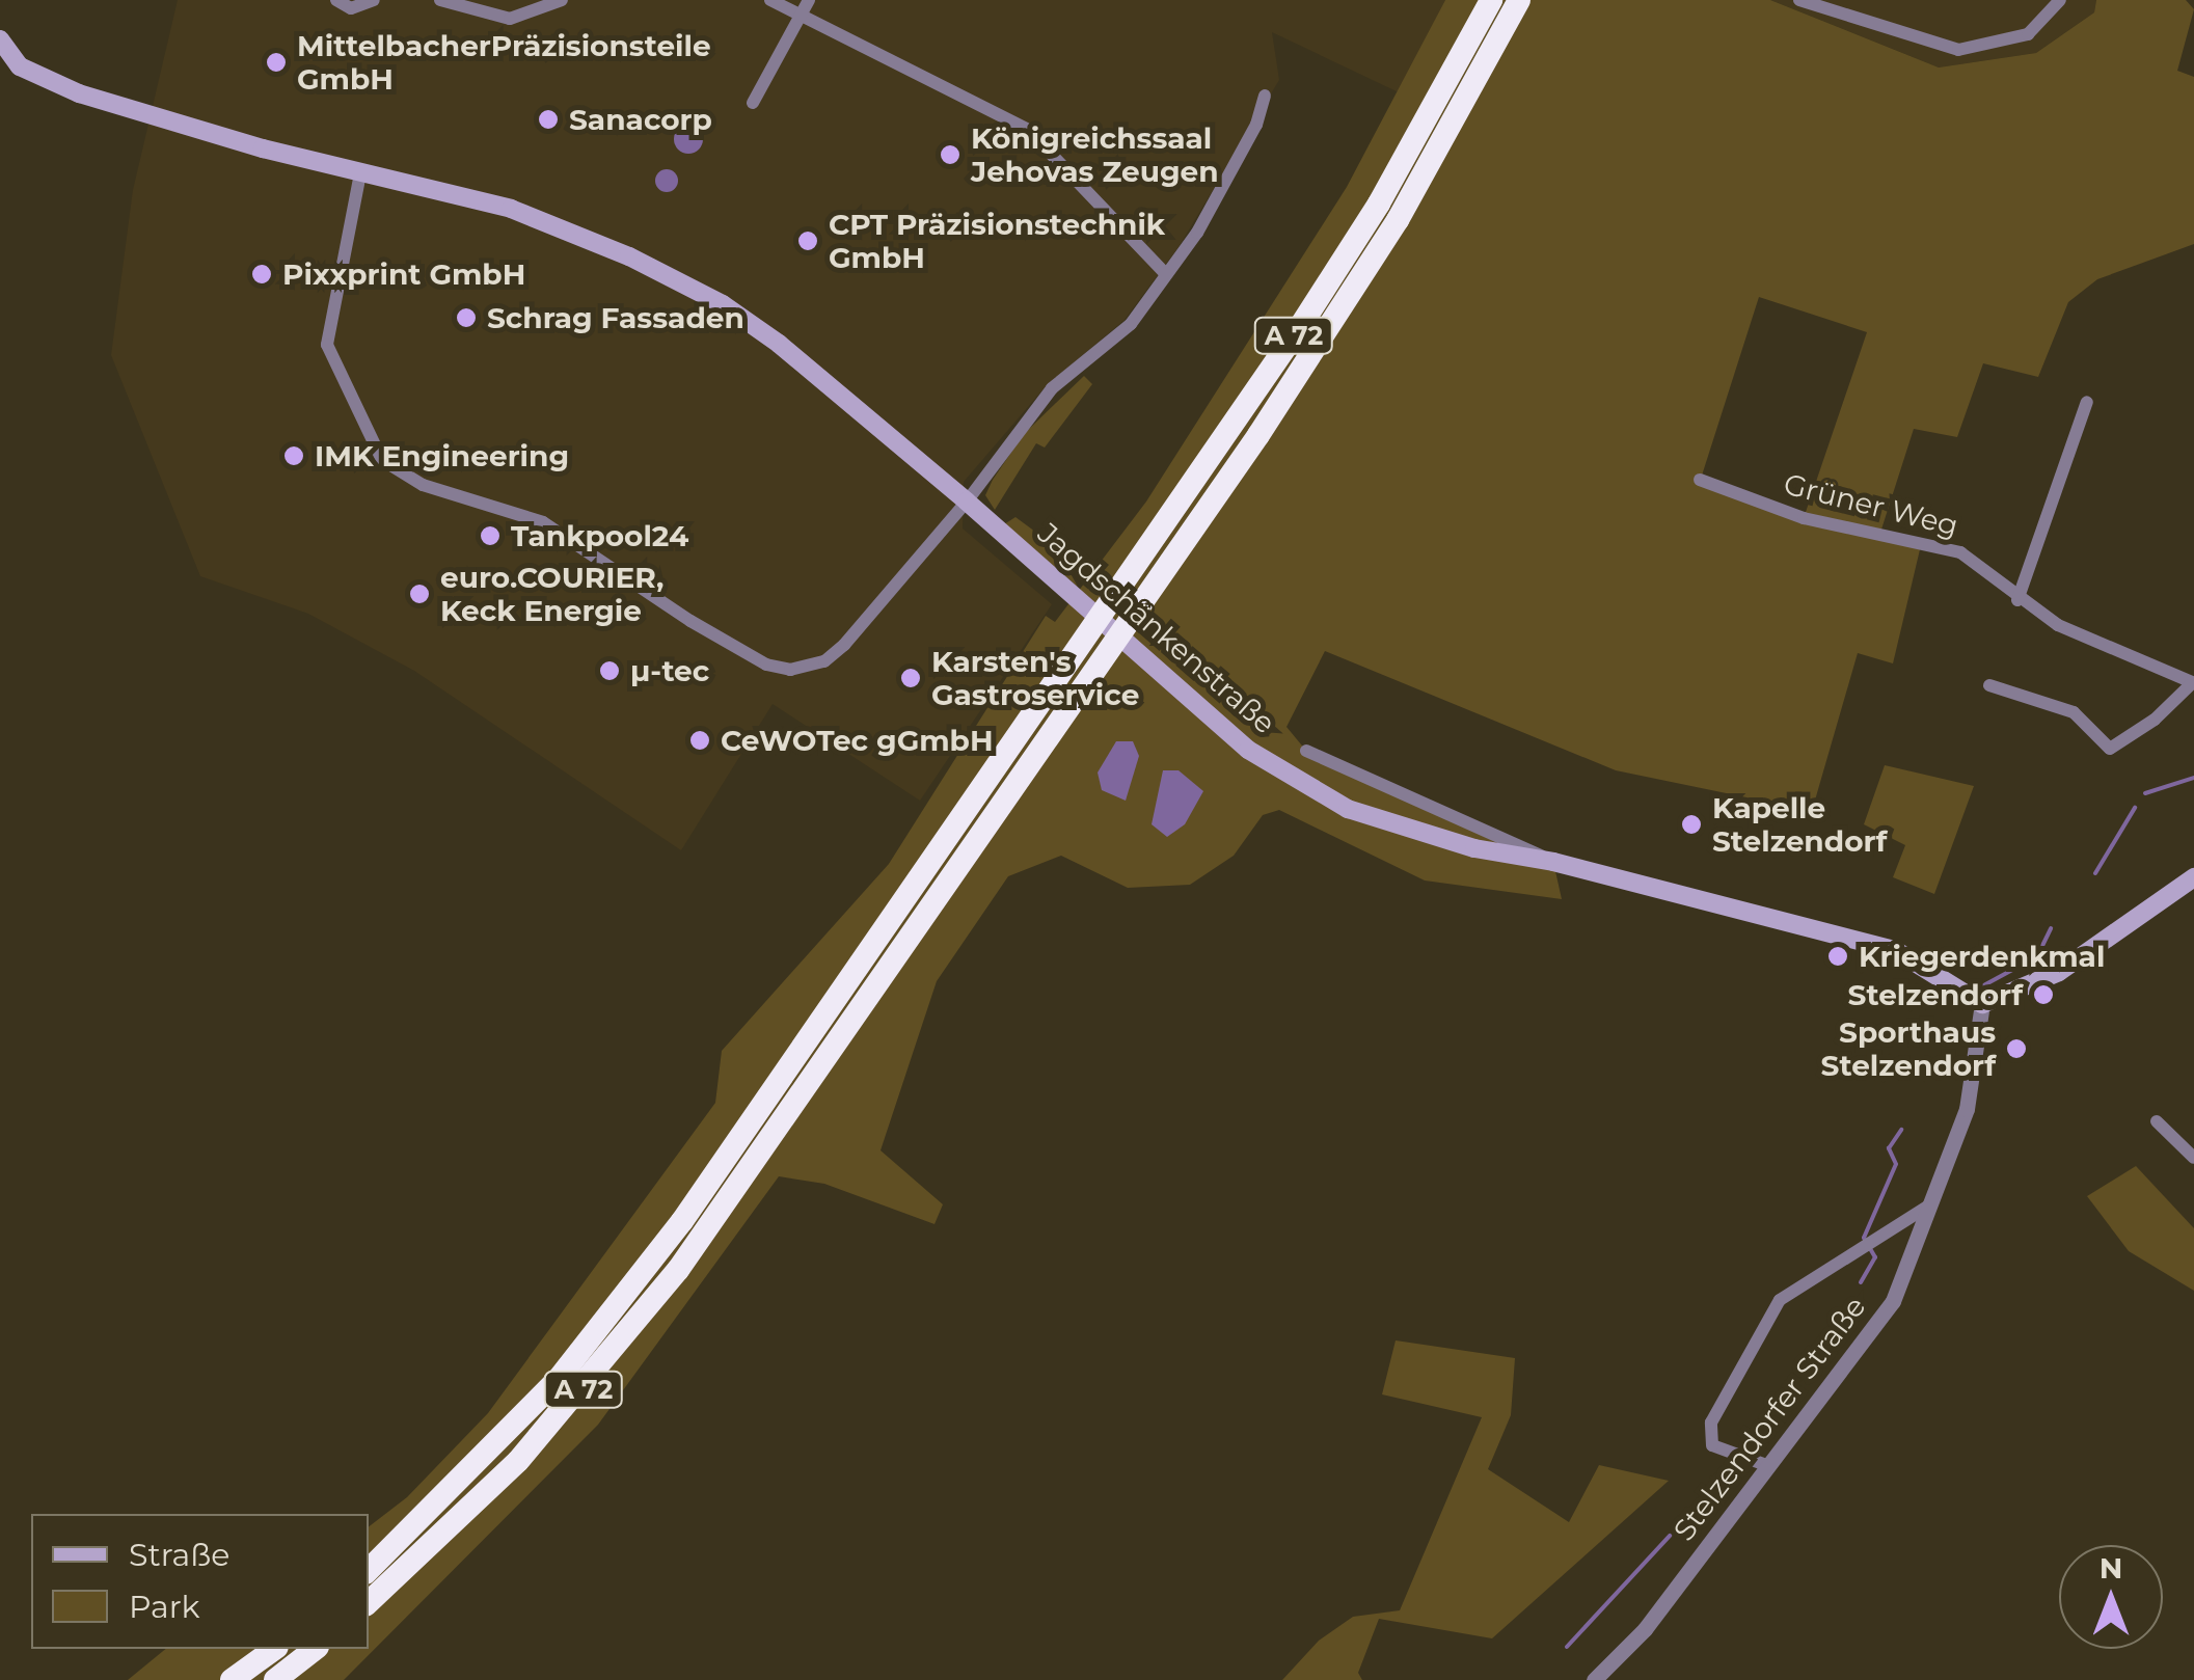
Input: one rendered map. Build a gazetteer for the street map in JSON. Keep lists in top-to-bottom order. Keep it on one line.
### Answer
{"streets":{"highway":["A 72"],"main road":["Jagdschänkenstraße"],"street":["Grüner Weg","Stelzendorfer Straße"]},"crossings":[["Jagdschänkenstraße","Stelzendorfer Straße"]],"places":["MittelbacherPräzisionsteile GmbH","Sanacorp","Königreichssaal Jehovas Zeugen","CPT Präzisionstechnik GmbH","Pixxprint GmbH","Schrag Fassaden","IMK Engineering","Tankpool24","euro.COURIER, Keck Energie","µ-tec","Karsten's Gastroservice","CeWOTec gGmbH","Kapelle Stelzendorf","Kriegerdenkmal","Stelzendorf","Sporthaus Stelzendorf"],"legend":["Straße","Park"],"north":"top"}
